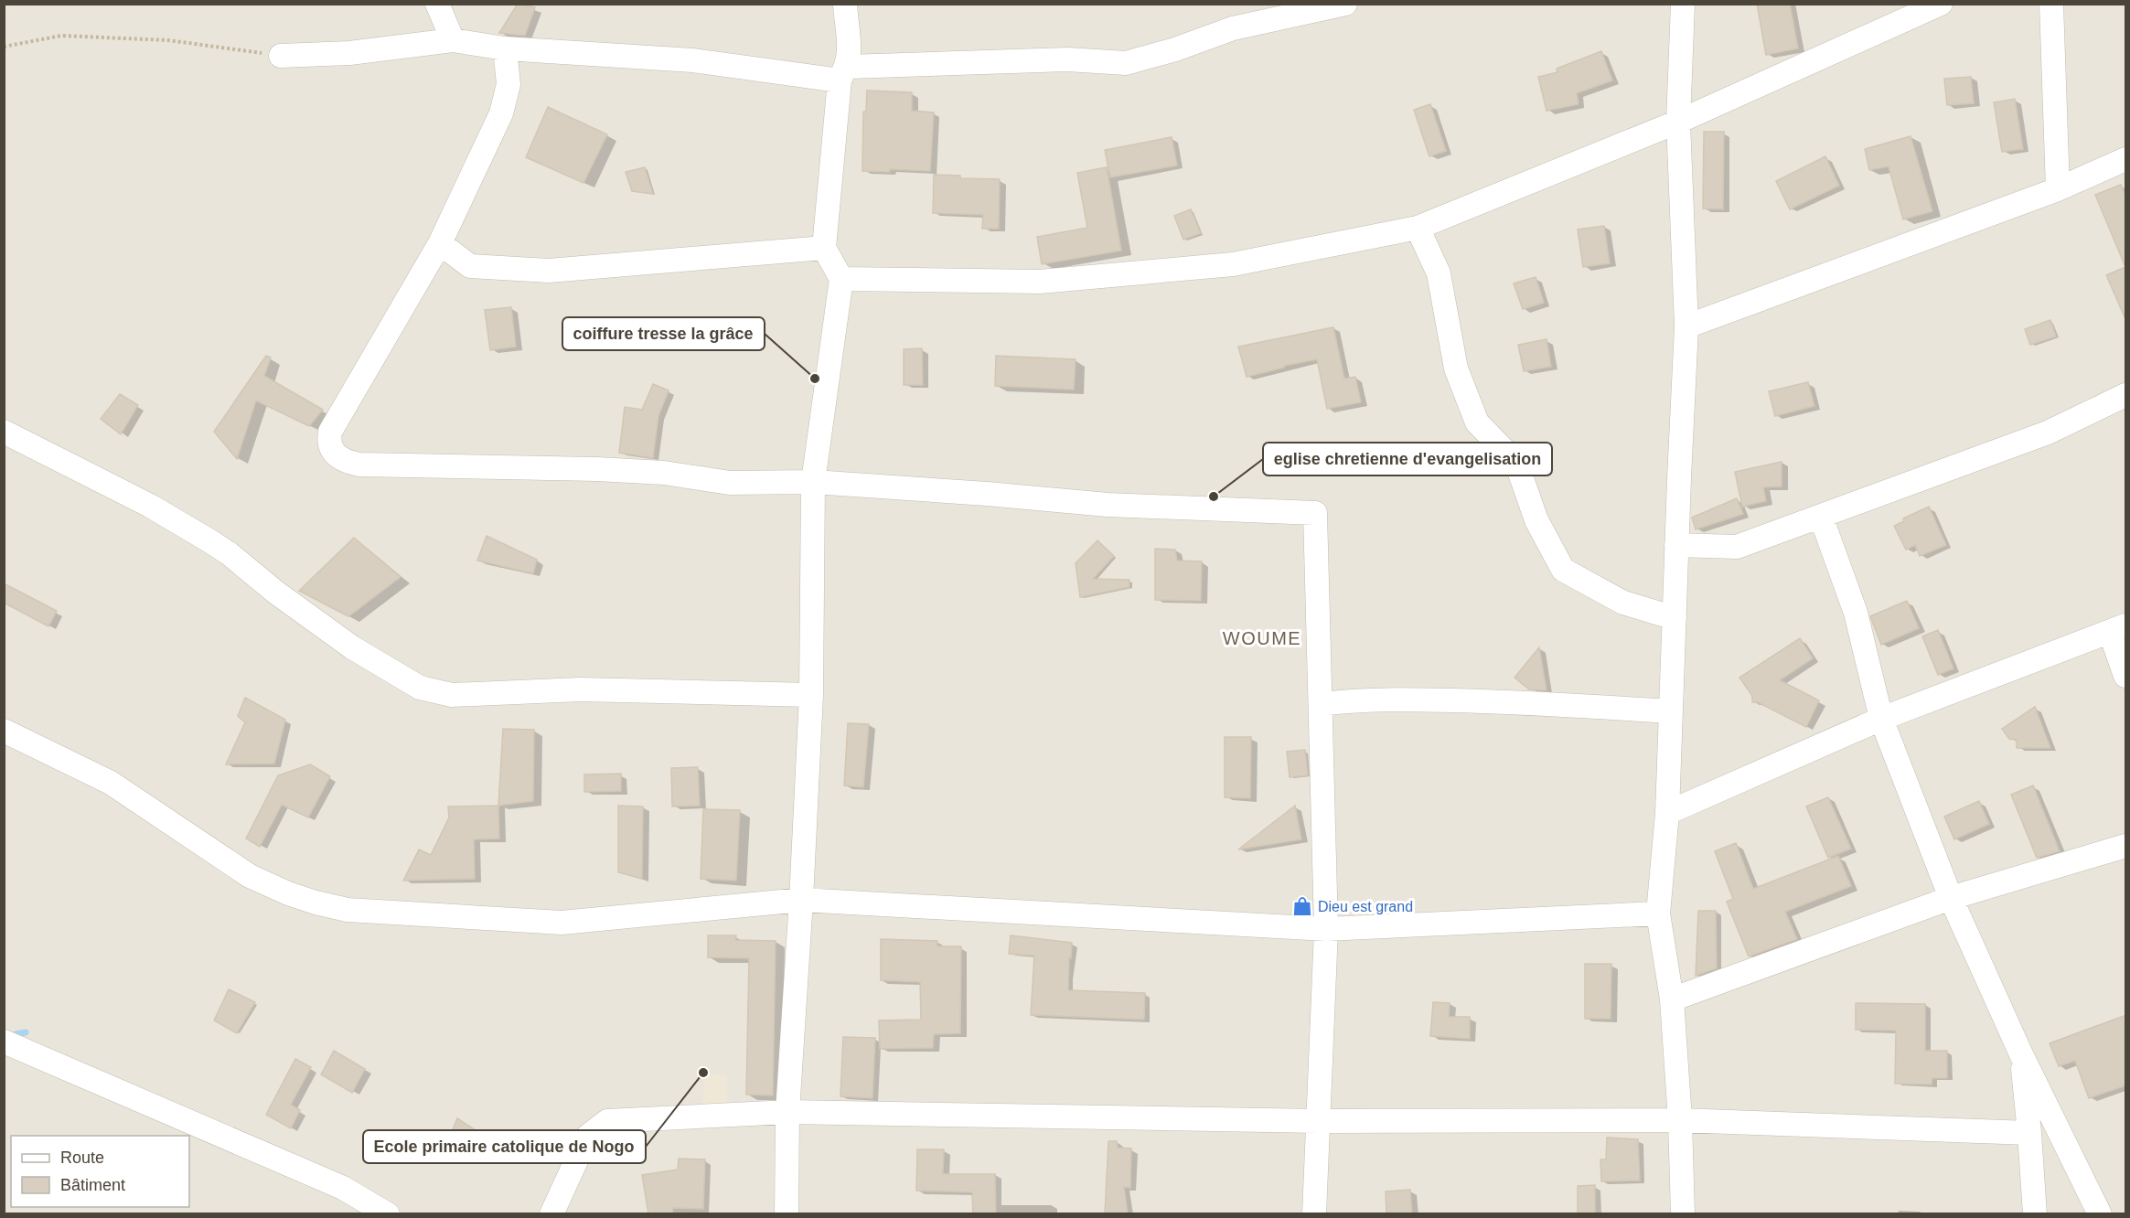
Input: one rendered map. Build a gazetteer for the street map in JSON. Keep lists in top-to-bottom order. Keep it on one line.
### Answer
{"districts":["WOUME"],"places":{"other":["coiffure tresse la grâce","eglise chretienne d'evangelisation","Ecole primaire catolique de Nogo"],"shop":["Dieu est grand"]},"legend":["Route","Bâtiment"]}
